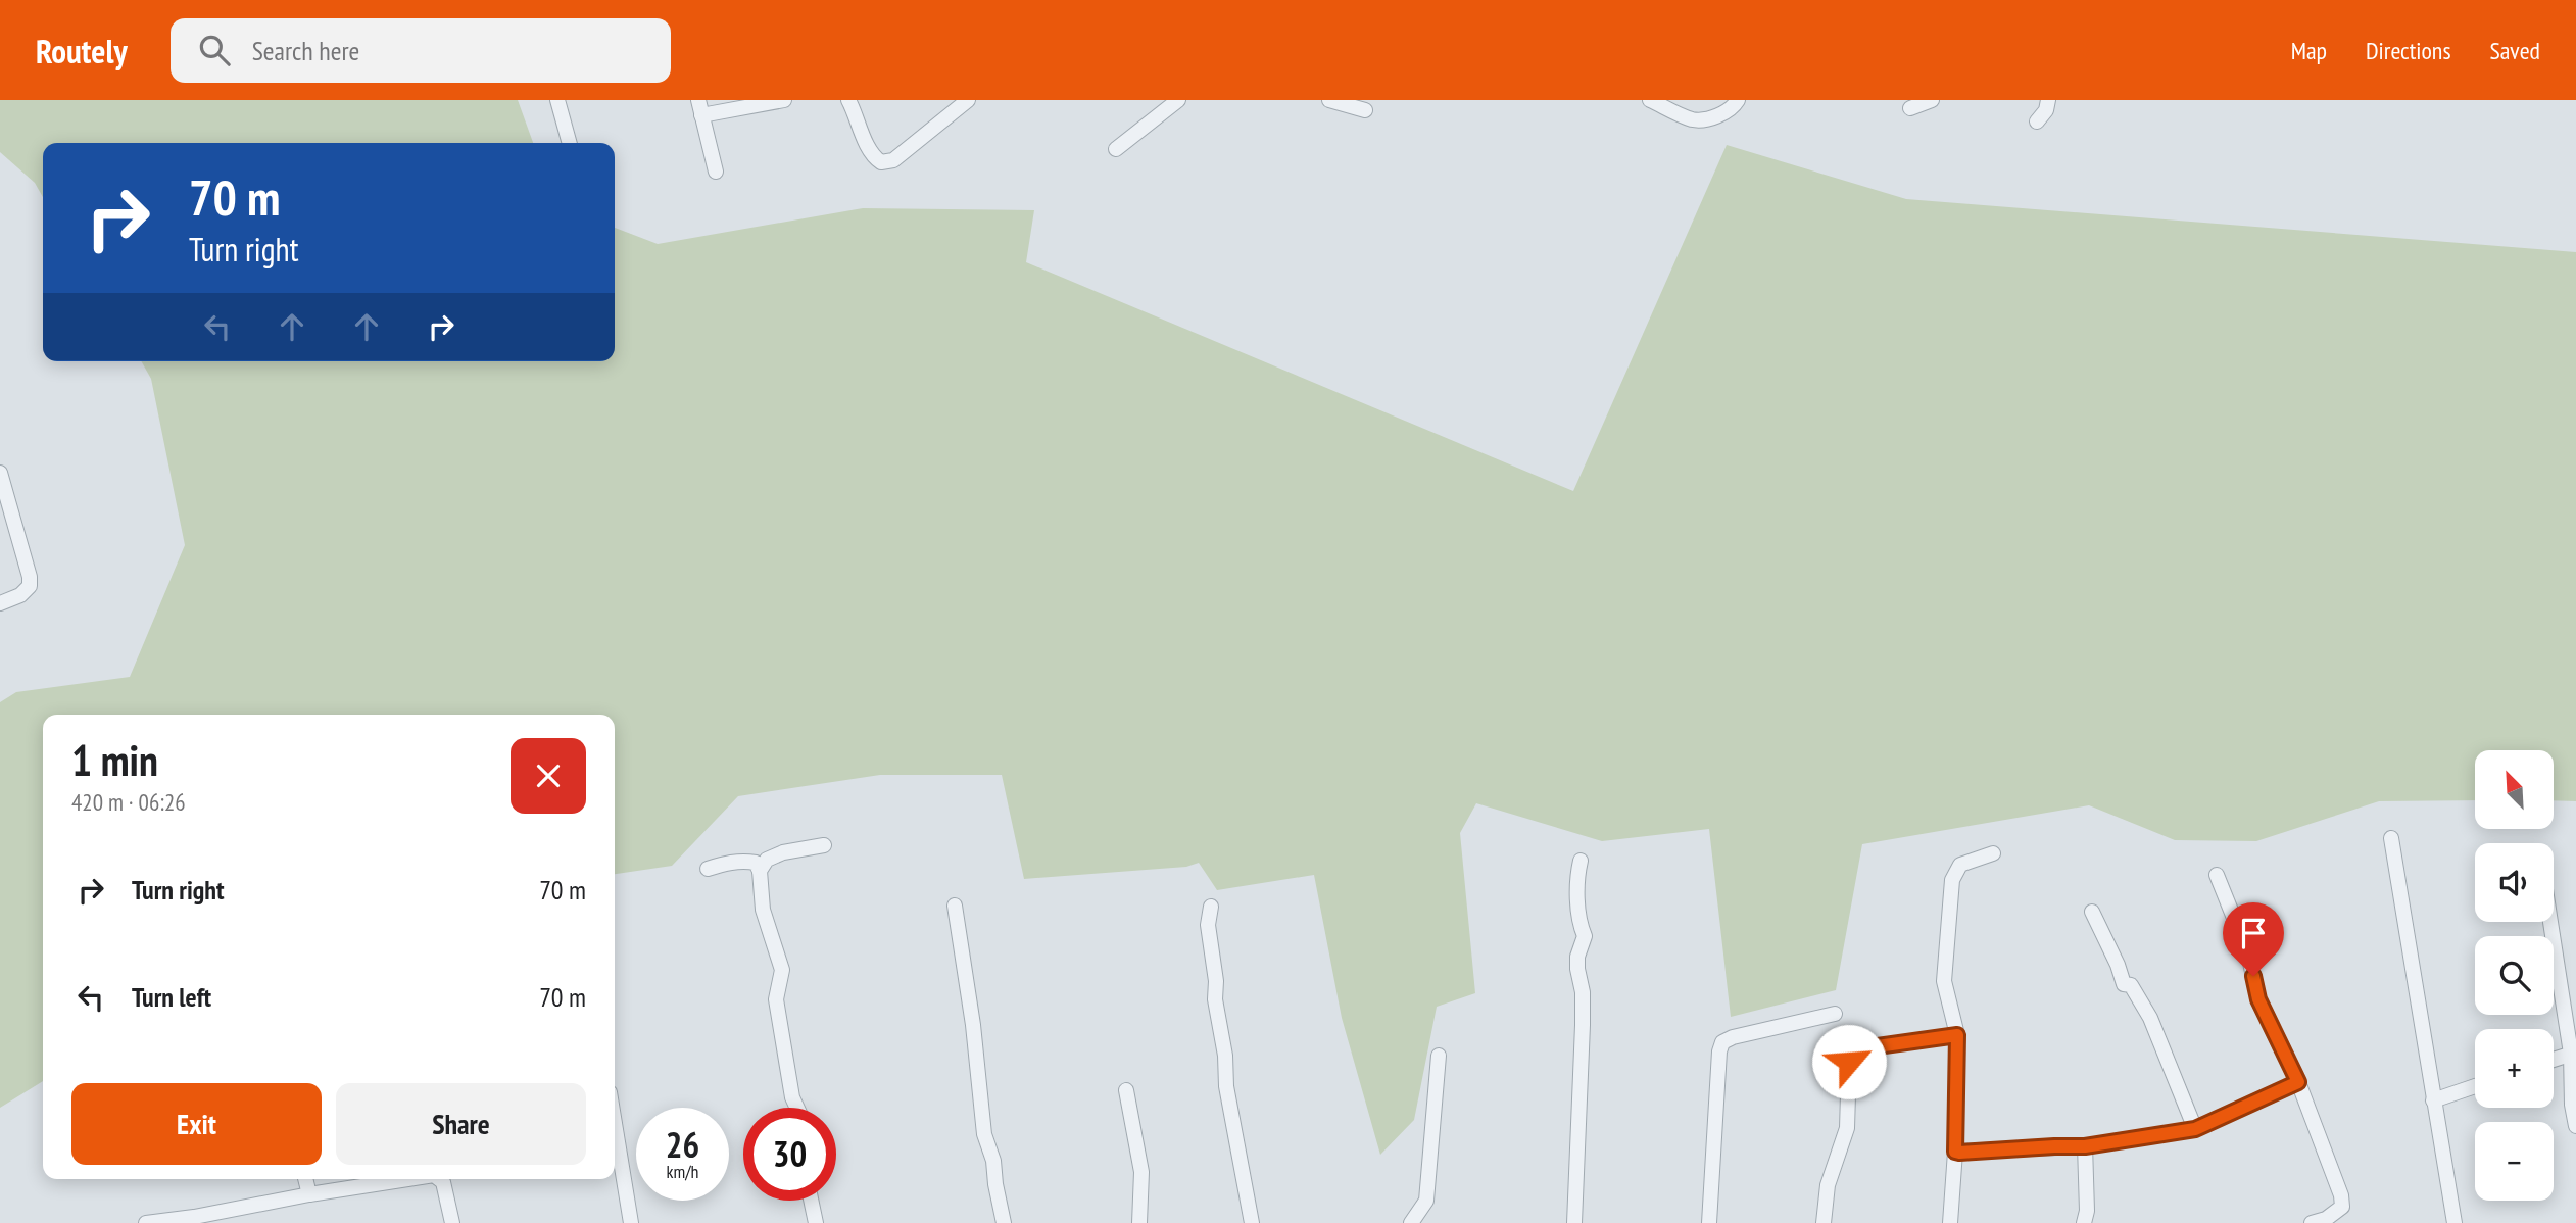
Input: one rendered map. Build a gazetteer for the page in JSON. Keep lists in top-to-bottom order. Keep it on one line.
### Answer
{"north":"top left","page":{"header":"Routely","search":"Search here","nav":["Map","Directions","Saved"],"turn":["70 m","Turn right"],"heading":["1 min","420 m · 06:26"],"map_buttons":["+","−"],"list":[{"name":"Turn right","value":"70 m"},{"name":"Turn left","value":"70 m"}],"buttons":["Exit","Share"],"speed":"26 km/h","limit":"30"}}
